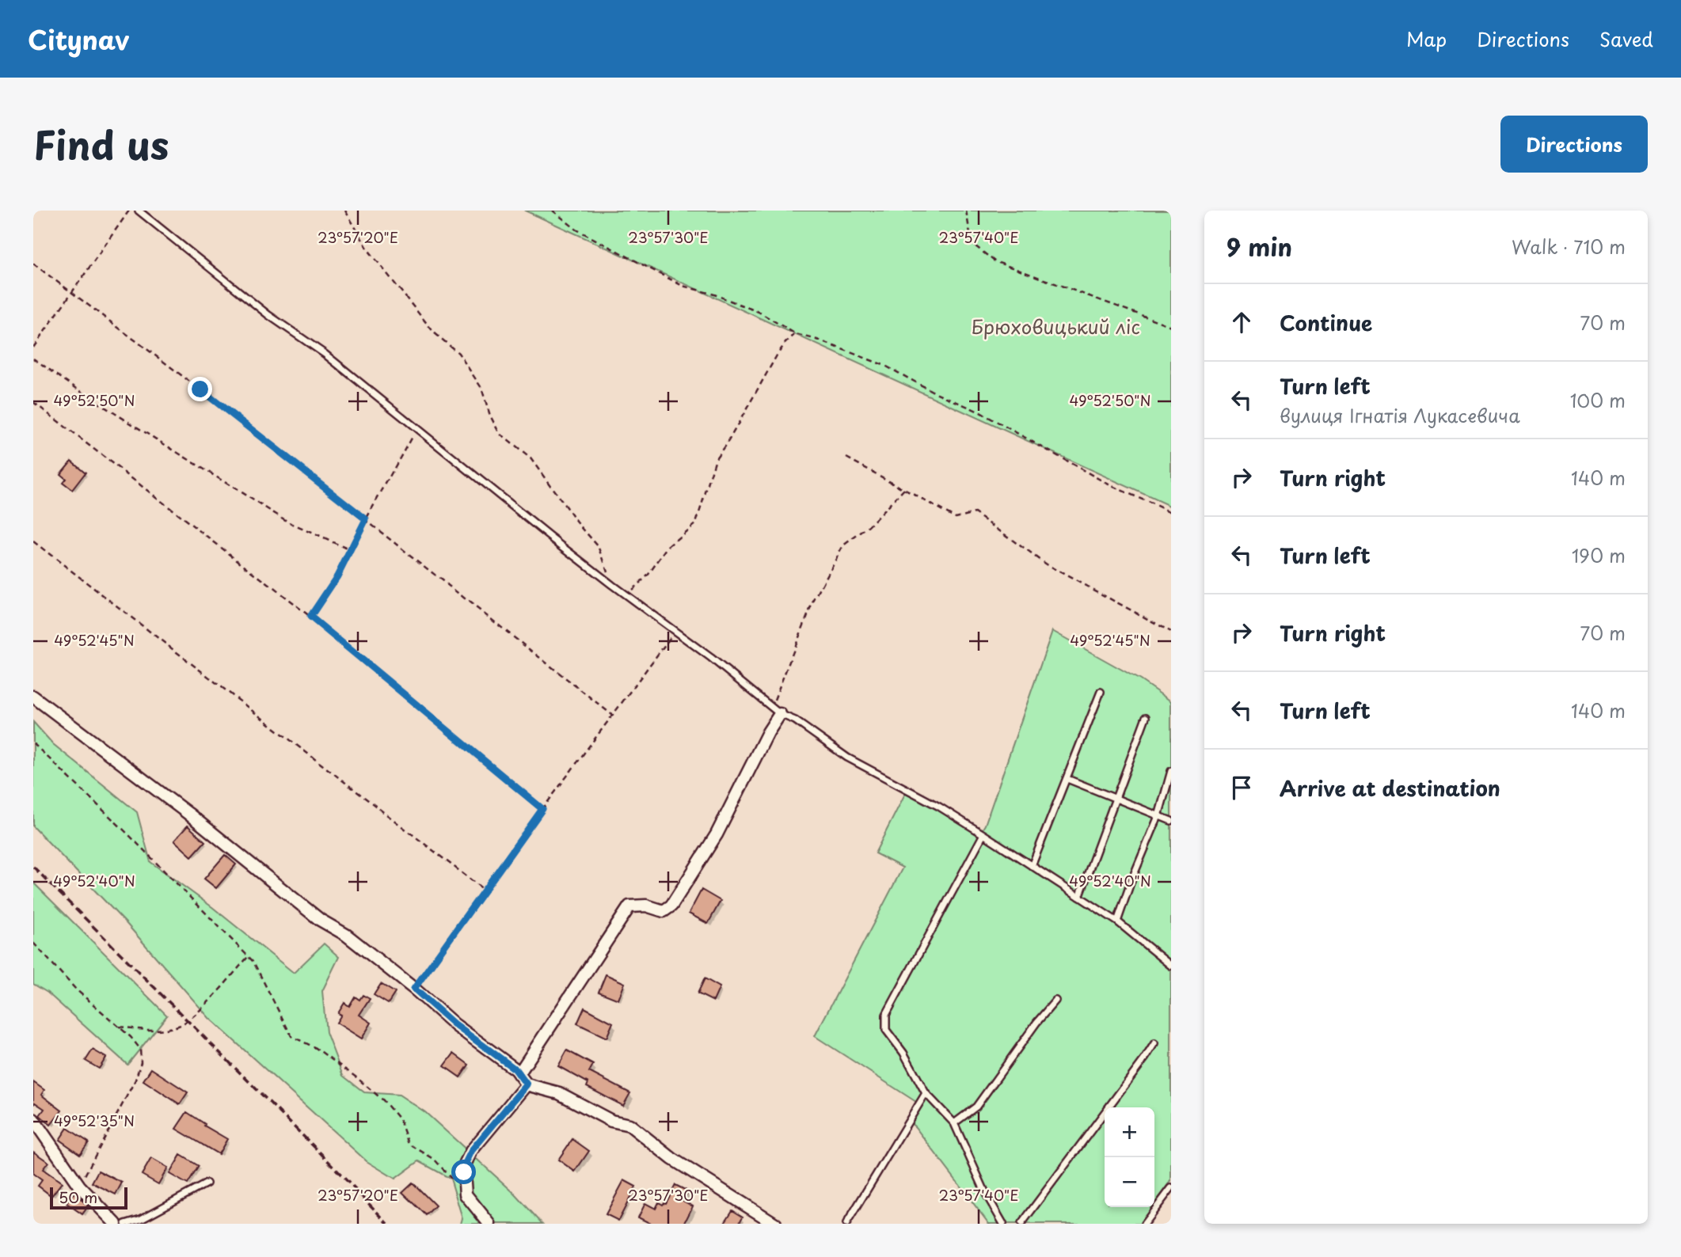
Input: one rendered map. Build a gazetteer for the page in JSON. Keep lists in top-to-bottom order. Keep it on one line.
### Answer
{"parks":["Брюховицький ліс"],"scale_bar":"50 m","page":{"header":"Citynav","nav":["Map","Directions","Saved"],"title":"Find us","buttons":"Directions","heading":["9 min","Walk · 710 m"],"list":[["Continue","70 m"],["Turn left","вулиця Ігнатія Лукасевича","100 m"],["Turn right","140 m"],["Turn left","190 m"],["Turn right","70 m"],["Turn left","140 m"],"Arrive at destination"],"map_buttons":["+","−"],"scale":"50 m"},"coordinates":["23°57'20\"E","23°57'30\"E","23°57'40\"E","49°52'50\"N","49°52'45\"N","49°52'40\"N","49°52'35\"N"]}
